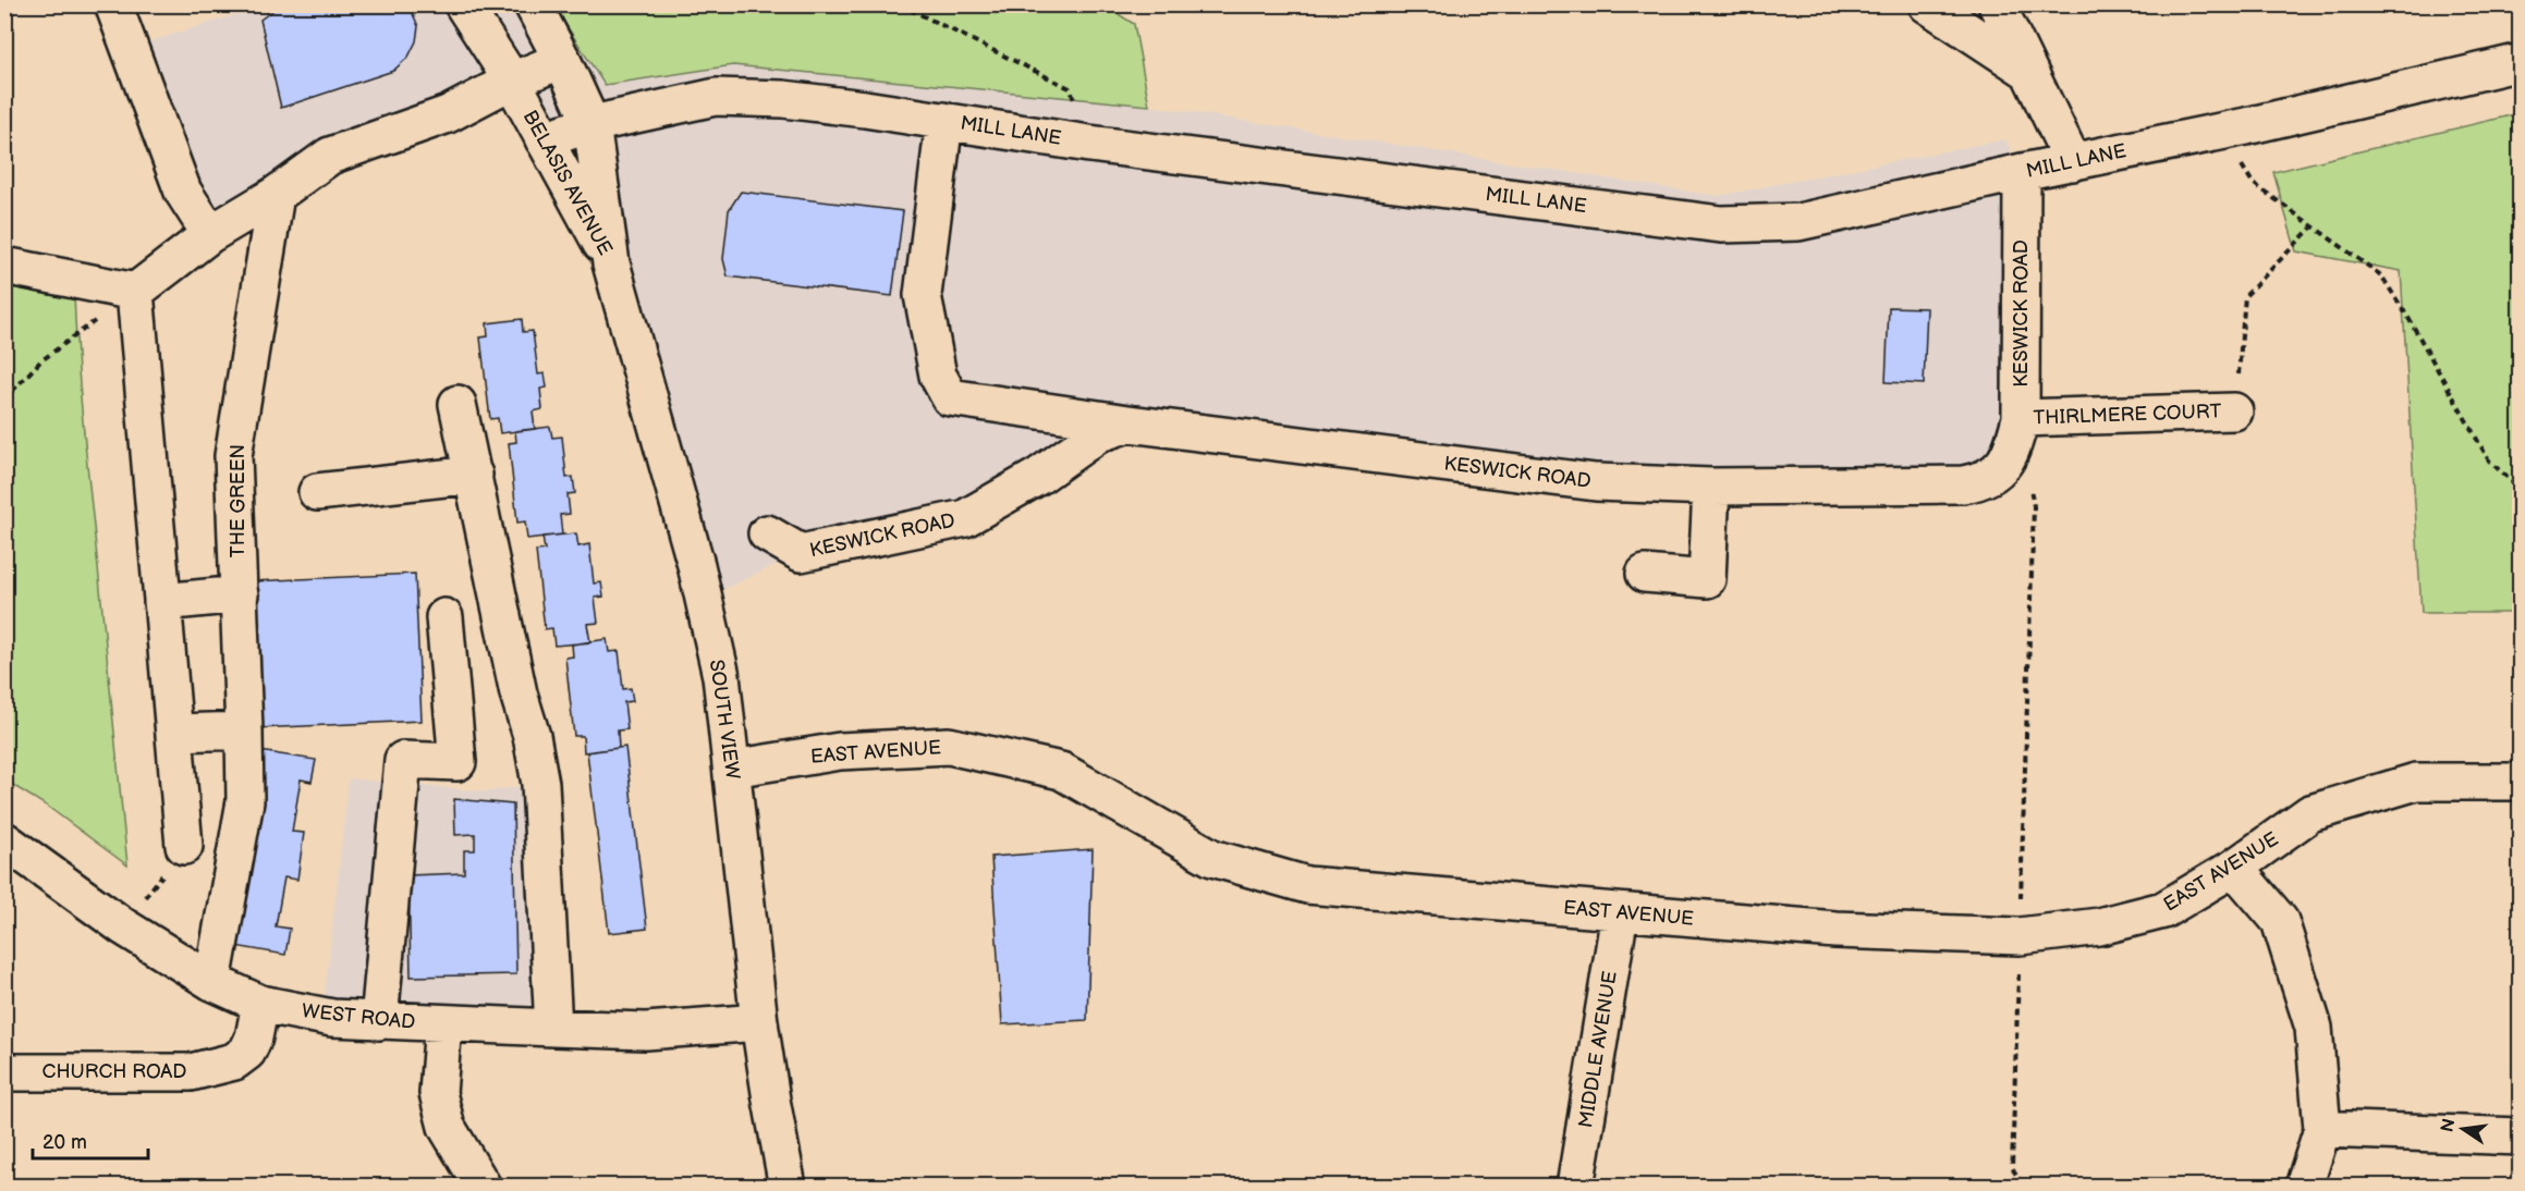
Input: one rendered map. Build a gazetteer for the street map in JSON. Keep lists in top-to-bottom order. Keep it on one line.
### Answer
{"streets":{"street":["MILL LANE","BELASIS AVENUE","KESWICK ROAD","THIRLMERE COURT","THE GREEN","SOUTH VIEW","EAST AVENUE","WEST ROAD","MIDDLE AVENUE","CHURCH ROAD"]},"crossings":[["MILL LANE","BELASIS AVENUE"],["MILL LANE","KESWICK ROAD"],["BELASIS AVENUE","SOUTH VIEW"],["KESWICK ROAD","THIRLMERE COURT"],["THE GREEN","WEST ROAD"],["SOUTH VIEW","EAST AVENUE"],["SOUTH VIEW","WEST ROAD"],["EAST AVENUE","MIDDLE AVENUE"],["WEST ROAD","CHURCH ROAD"]],"scale_bar":"20 m","north":"left"}
